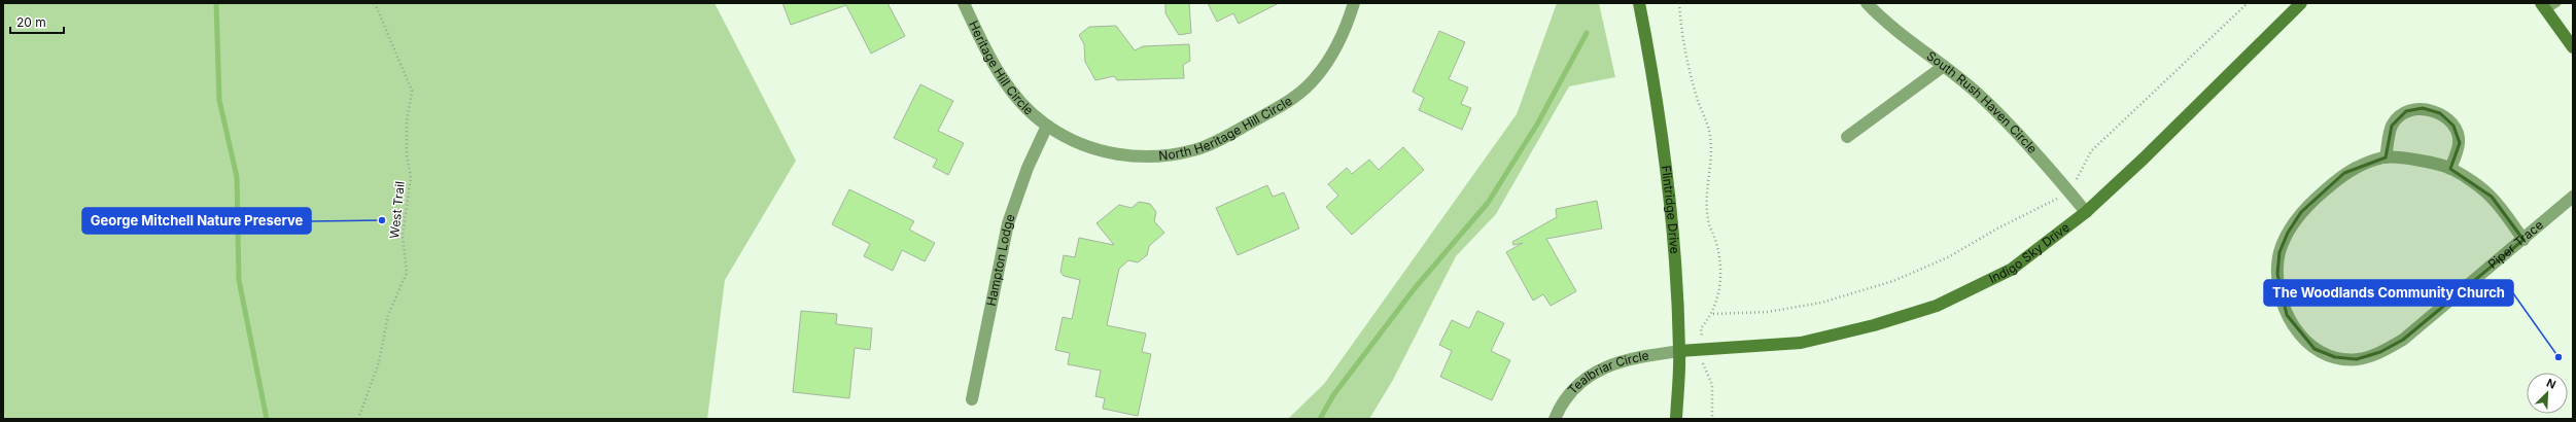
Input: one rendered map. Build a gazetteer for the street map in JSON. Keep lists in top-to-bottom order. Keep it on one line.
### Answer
{"streets":{"street":["Heritage Hill Circle","South Rush Haven Circle","North Heritage Hill Circle","Flintridge Drive","Piper Trace","Indigo Sky Drive","Hampton Lodge","Tealbriar Circle"],"path":["West Trail"]},"crossings":[["Heritage Hill Circle","North Heritage Hill Circle"],["Heritage Hill Circle","Hampton Lodge"],["South Rush Haven Circle","Indigo Sky Drive"],["North Heritage Hill Circle","Hampton Lodge"],["Flintridge Drive","Indigo Sky Drive"],["Flintridge Drive","Tealbriar Circle"],["Indigo Sky Drive","Tealbriar Circle"]],"places":["George Mitchell Nature Preserve","The Woodlands Community Church"],"scale_bar":"20 m","north":"top right"}
